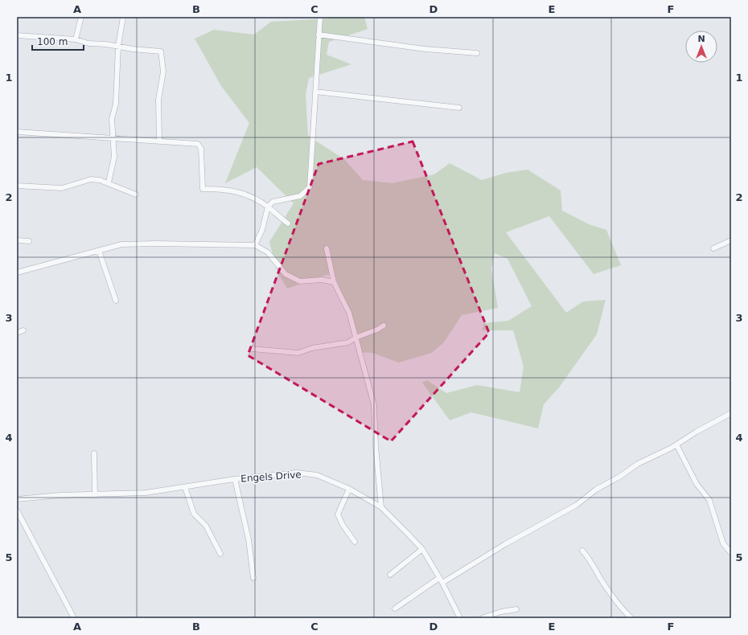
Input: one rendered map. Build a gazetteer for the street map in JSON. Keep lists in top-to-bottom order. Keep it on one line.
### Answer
{"streets":{"street":["Engels Drive"]},"scale_bar":"100 m","north":"top","grid":{"columns":["A","B","C","D","E","F"],"rows":["1","2","3","4","5"]}}
